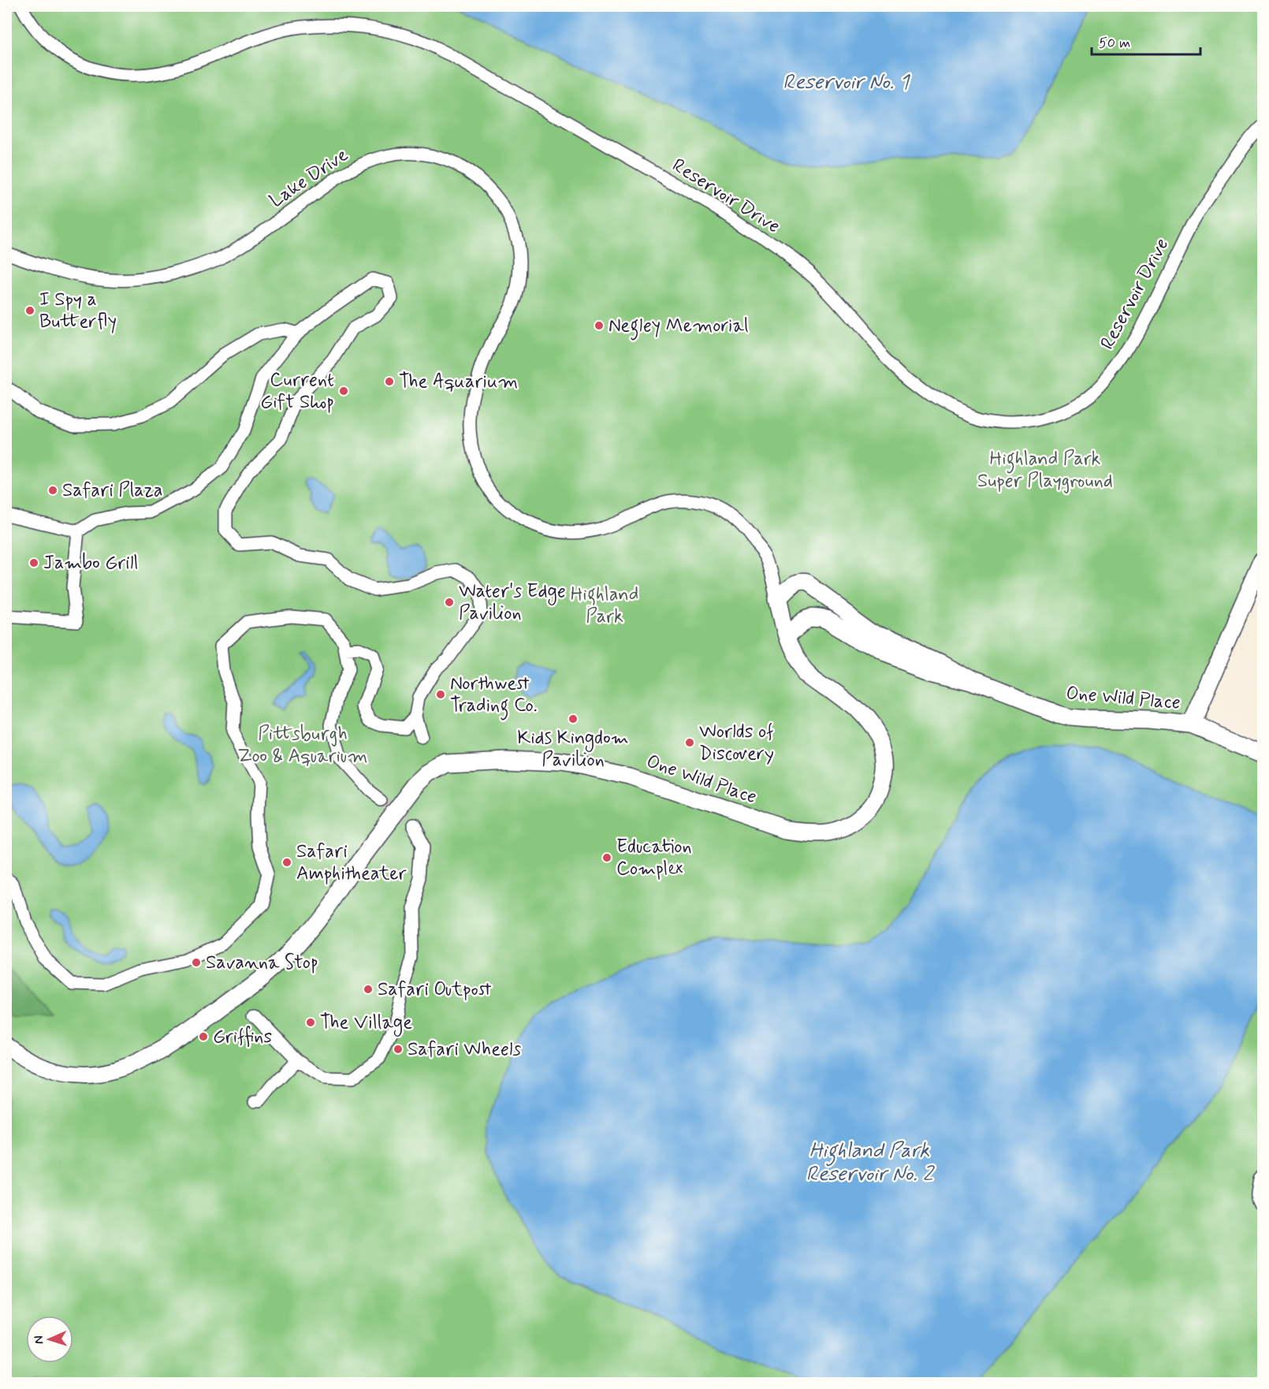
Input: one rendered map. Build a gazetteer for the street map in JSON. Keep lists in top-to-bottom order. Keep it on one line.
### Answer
{"streets":{"main road":["One Wild Place"],"street":["Lake Drive","Reservoir Drive"]},"crossings":[["Lake Drive","One Wild Place"]],"water":["Reservoir No. 1","Highland Park Reservoir No. 2"],"parks":["Highland Park Super Playground","Highland Park","Pittsburgh Zoo & Aquarium"],"places":["I Spy a Butterfly","Negley Memorial","The Aquarium","Current Gift Shop","Safari Plaza","Jambo Grill","Water's Edge Pavilion","Northwest Trading Co.","Kids Kingdom Pavilion","Worlds of Discovery","Education Complex","Safari Amphitheater","Savanna Stop","Safari Outpost","The Village","Griffins","Safari Wheels"],"scale_bar":"50 m","north":"left"}
